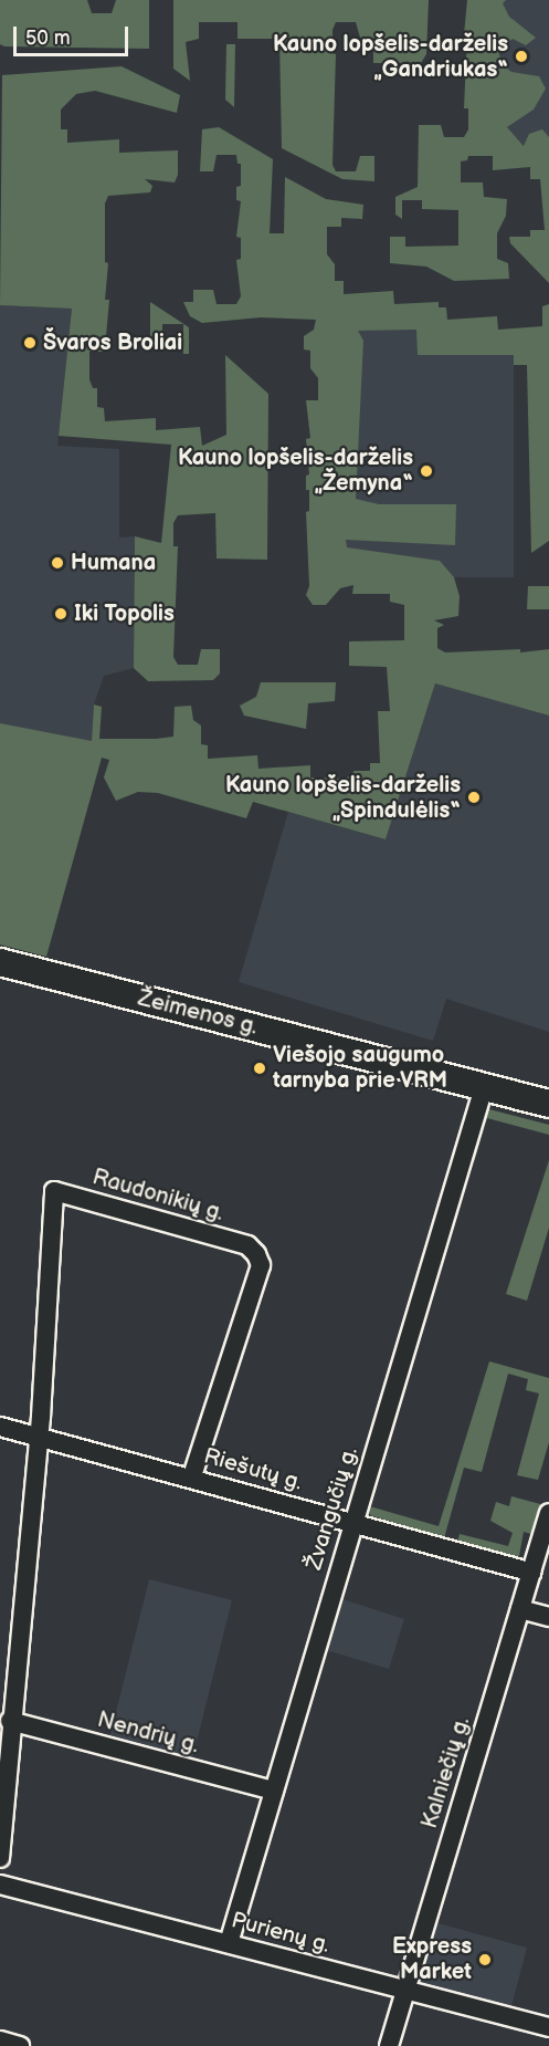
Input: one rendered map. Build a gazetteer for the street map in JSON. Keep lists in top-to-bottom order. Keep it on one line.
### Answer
{"streets":{"main road":["Žeimenos g."],"street":["Raudonikių g.","Riešutų g.","Žvangučių g.","Nendrių g.","Kalniečių g.","Purienų g."]},"crossings":[["Žeimenos g.","Žvangučių g."],["Raudonikių g.","Riešutų g."],["Riešutų g.","Žvangučių g."],["Riešutų g.","Kalniečių g."],["Žvangučių g.","Nendrių g."],["Žvangučių g.","Purienų g."],["Kalniečių g.","Purienų g."]],"places":["Kauno lopšelis-darželis „Gandriukas“","Švaros Broliai","Kauno lopšelis-darželis „Žemyna“","Humana","Iki Topolis","Kauno lopšelis-darželis „Spindulėlis“","Viešojo saugumo tarnyba prie VRM","Express Market"],"scale_bar":"50 m"}
